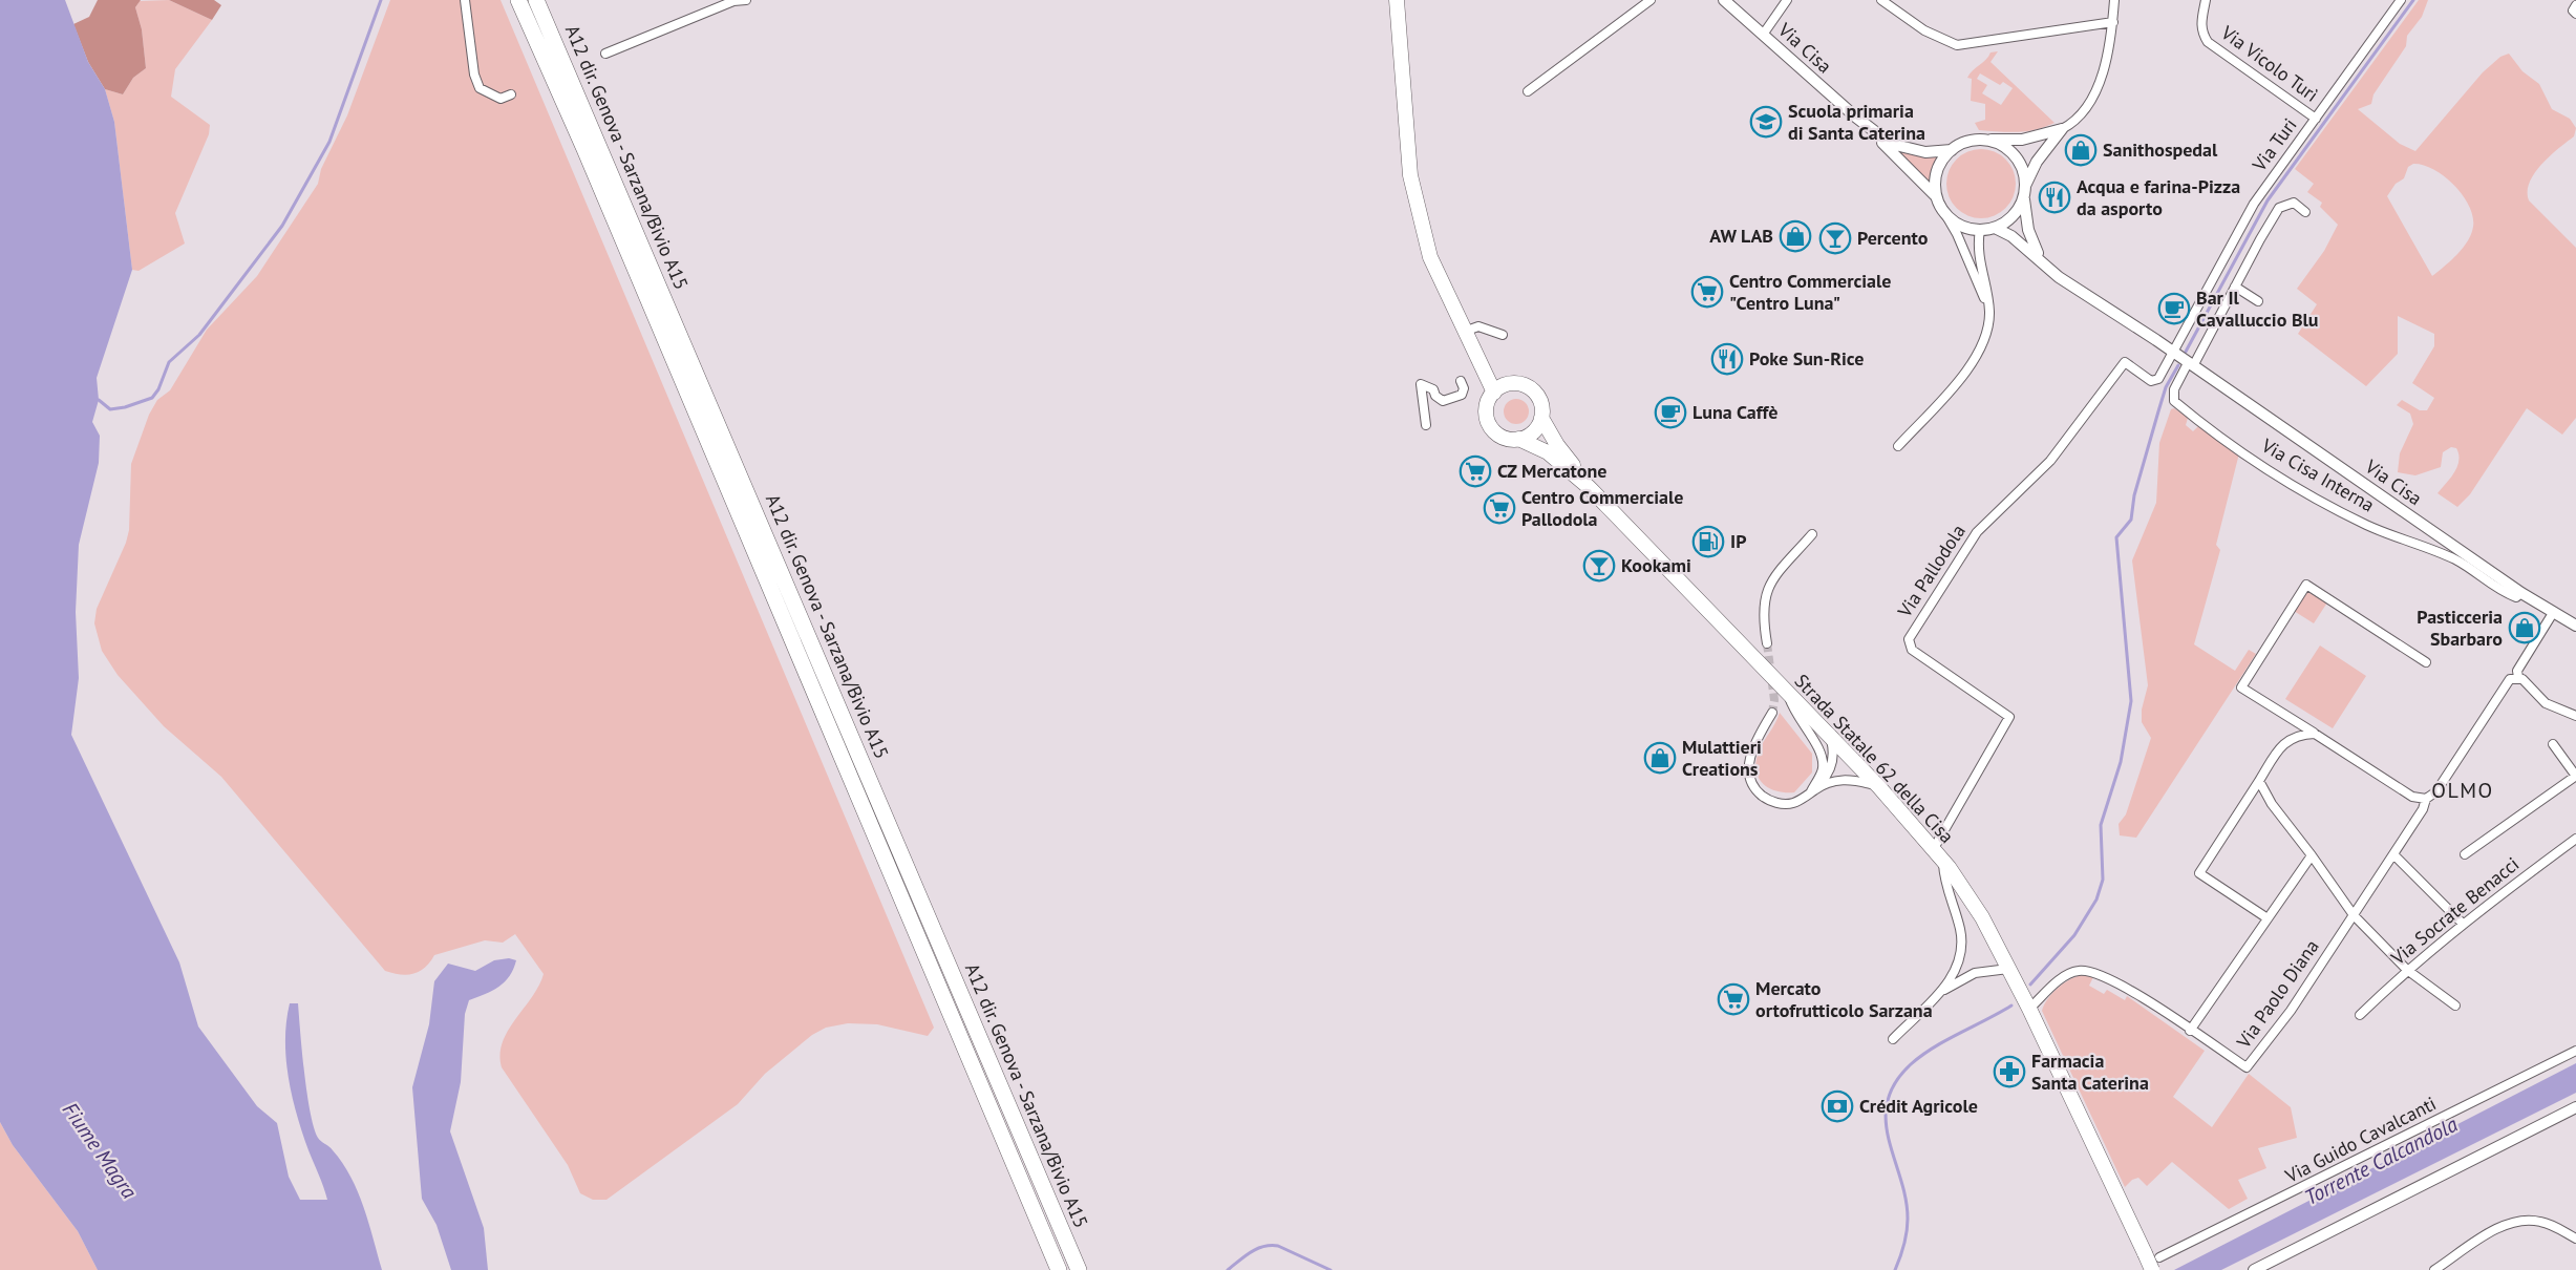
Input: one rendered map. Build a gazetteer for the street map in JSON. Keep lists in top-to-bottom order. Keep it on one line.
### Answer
{"streets":{"highway":["A12 dir. Genova - Sarzana/Bivio A15"],"main road":["Strada Statale 62 della Cisa"],"street":["Via Cisa","Via Vicolo Turì","Via Turi","Via Cisa Interna","Via Pallodola","Via Socrate Benacci","Via Paolo Diana","Via Guido Cavalcanti"]},"crossings":[["Via Cisa","Via Turi"],["Via Cisa","Via Cisa Interna"],["Via Cisa","Via Pallodola"],["Via Cisa","Via Paolo Diana"],["Via Vicolo Turì","Via Turi"],["Via Turi","Via Pallodola"],["Via Pallodola","Strada Statale 62 della Cisa"],["Strada Statale 62 della Cisa","Via Paolo Diana"],["Strada Statale 62 della Cisa","Via Guido Cavalcanti"]],"districts":["OLMO"],"water":["Fiume Magra","Torrente Calcandola"],"places":{"school or university":["Scuola primaria di Santa Caterina"],"shop":["Sanithospedal","AW LAB","Pasticceria Sbarbaro","Mulattieri Creations"],"restaurant":["Acqua e farina-Pizza da asporto","Poke Sun-Rice"],"bar":["Percento","Kookami"],"supermarket":["Centro Commerciale \"Centro Luna\"","CZ Mercatone","Centro Commerciale Pallodola","Mercato ortofrutticolo Sarzana"],"cafe":["Bar Il Cavalluccio Blu","Luna Caffè"],"fuel station":["IP"],"pharmacy":["Farmacia Santa Caterina"],"bank":["Crédit Agricole"]}}
